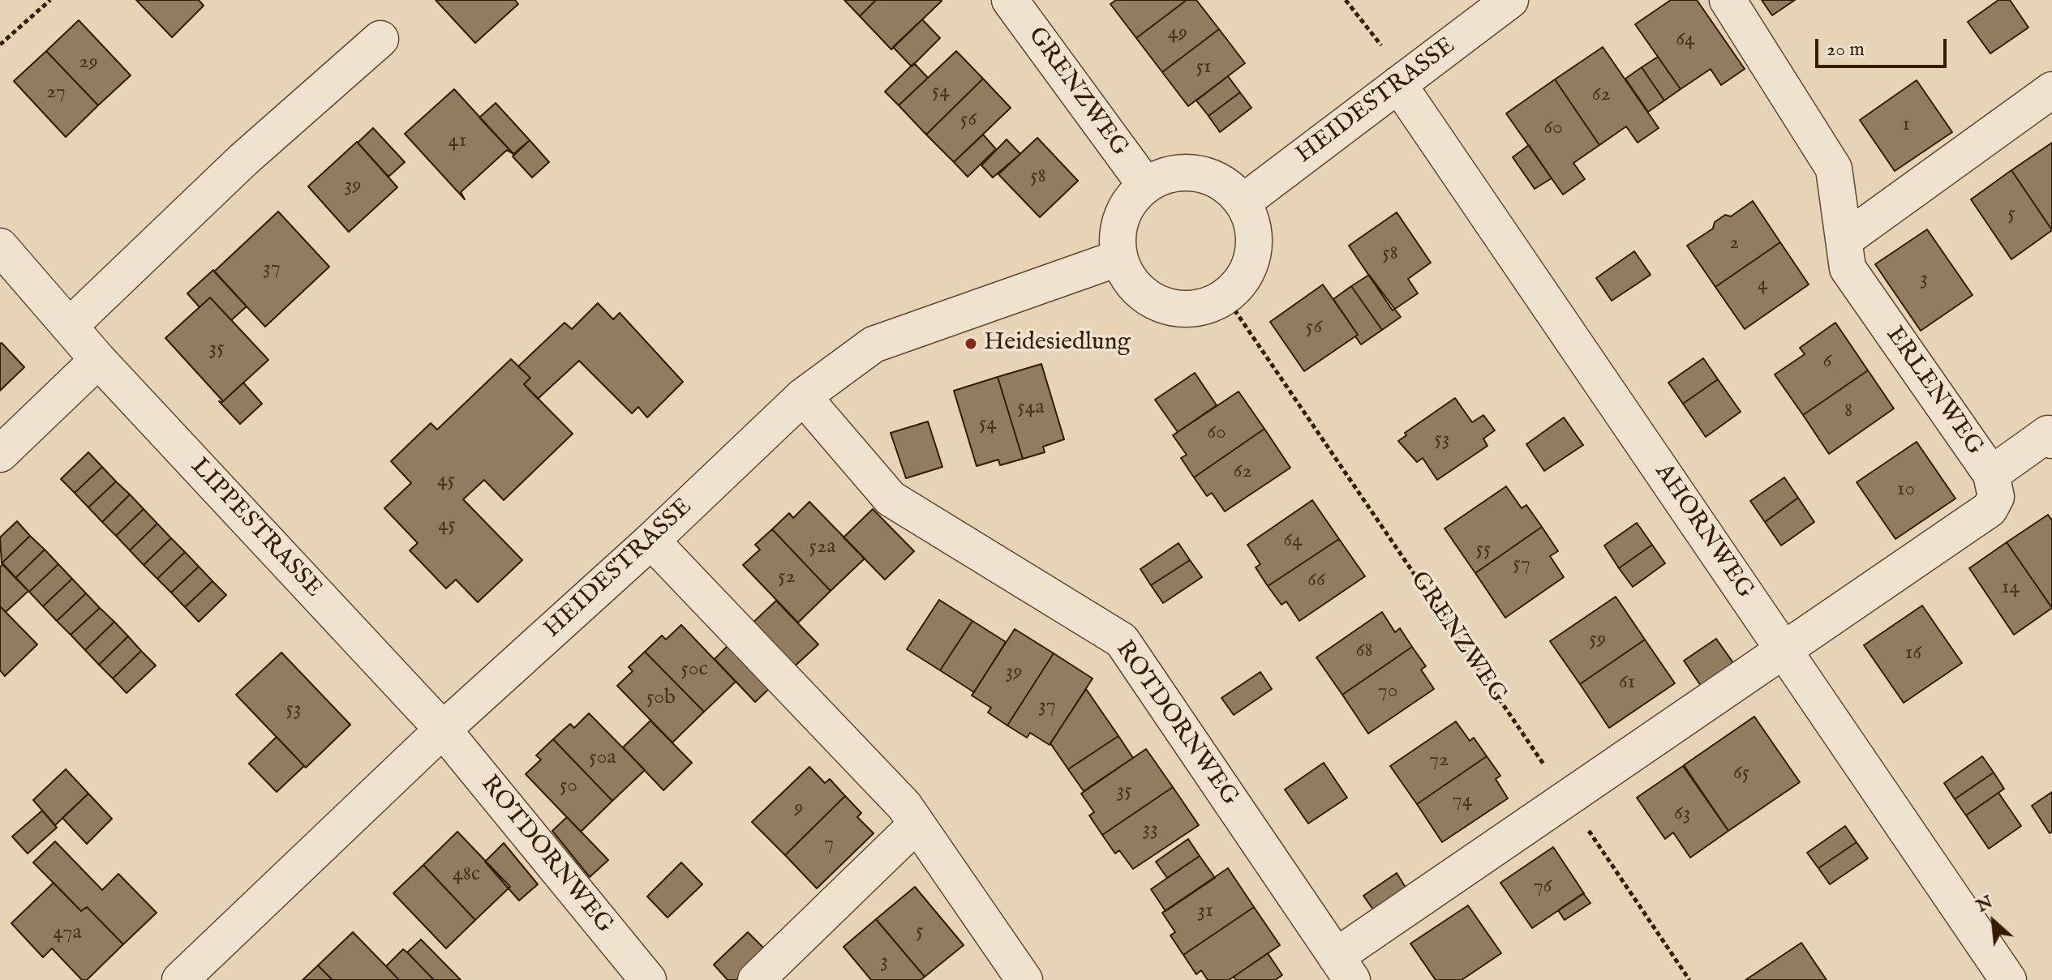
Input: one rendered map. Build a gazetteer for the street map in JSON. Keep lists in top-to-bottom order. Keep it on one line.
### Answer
{"streets":{"street":["GRENZWEG","HEIDESTRASSE","ERLENWEG","LIPPESTRASSE","AHORNWEG","ROTDORNWEG"]},"crossings":[["GRENZWEG","HEIDESTRASSE"],["HEIDESTRASSE","LIPPESTRASSE"],["HEIDESTRASSE","AHORNWEG"],["HEIDESTRASSE","ROTDORNWEG"],["LIPPESTRASSE","ROTDORNWEG"]],"places":["Heidesiedlung"],"house_numbers":["49","64","29","51","54","27","62","56","1","60","41","58","39","5","2","58","37","3","4","56","35","6","54a","8","54","60","53","62","45","10","45","64","52a","55","57","52","66","14","59","68","16","50c","39","61","70","50b","37","53","50a","72","65","50","35","74","9","63","33","7","48c","76","31","5","47a","3"],"scale_bar":"20 m","north":"top left"}
